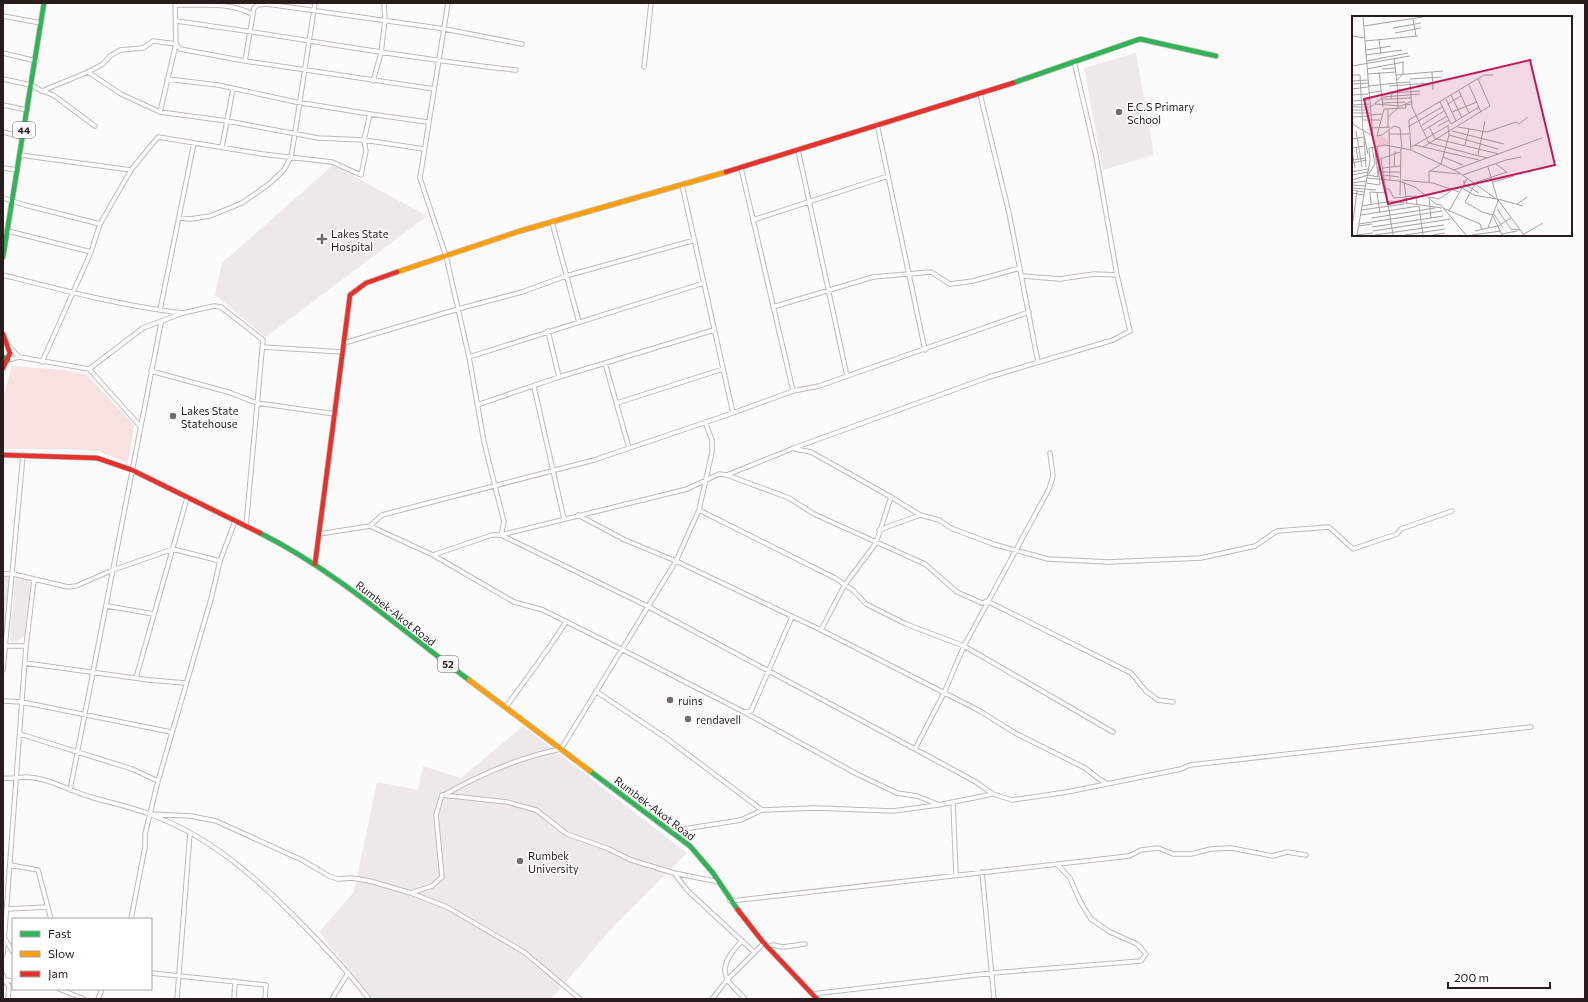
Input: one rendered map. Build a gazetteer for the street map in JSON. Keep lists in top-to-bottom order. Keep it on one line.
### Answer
{"streets":{"main road":["44","Rumbek-Akot Road","52"]},"places":{"other":["E.C.S Primary School","Lakes State Statehouse","ruins","rendavell","Rumbek University"],"health":["Lakes State Hospital"]},"legend":["Fast","Slow","Jam"],"scale_bar":"200 m"}
